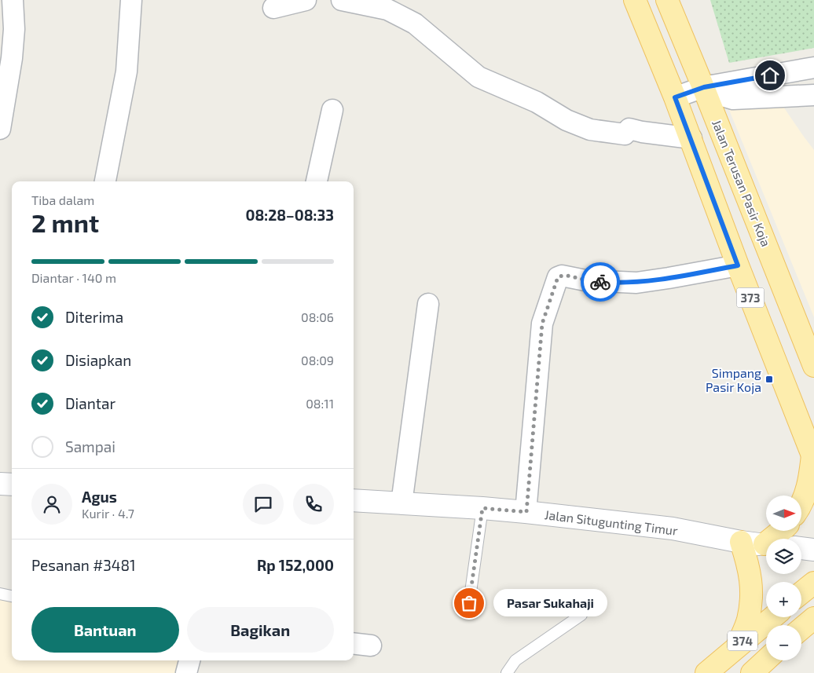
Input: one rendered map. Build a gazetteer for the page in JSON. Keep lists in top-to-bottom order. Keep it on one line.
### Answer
{"streets":{"main road":["Jalan Terusan Pasir Koja","373","374"],"street":["Jalan Situgunting Timur"]},"places":{"transit":["Simpang Pasir Koja"],"other":["Pasar Sukahaji"]},"north":"right","page":{"heading":["2 mnt","Tiba dalam","08:28–08:33"],"panel":["Agus","Kurir · 4.7","Pesanan #3481","Rp 152,000"],"bar":"Diantar · 140 m","list":[["Diterima","08:06"],["Disiapkan","08:09"],["Diantar","08:11"],"Sampai"],"map_buttons":["+","−"],"bubble":"Pasar Sukahaji","buttons":["Bantuan","Bagikan"]}}
